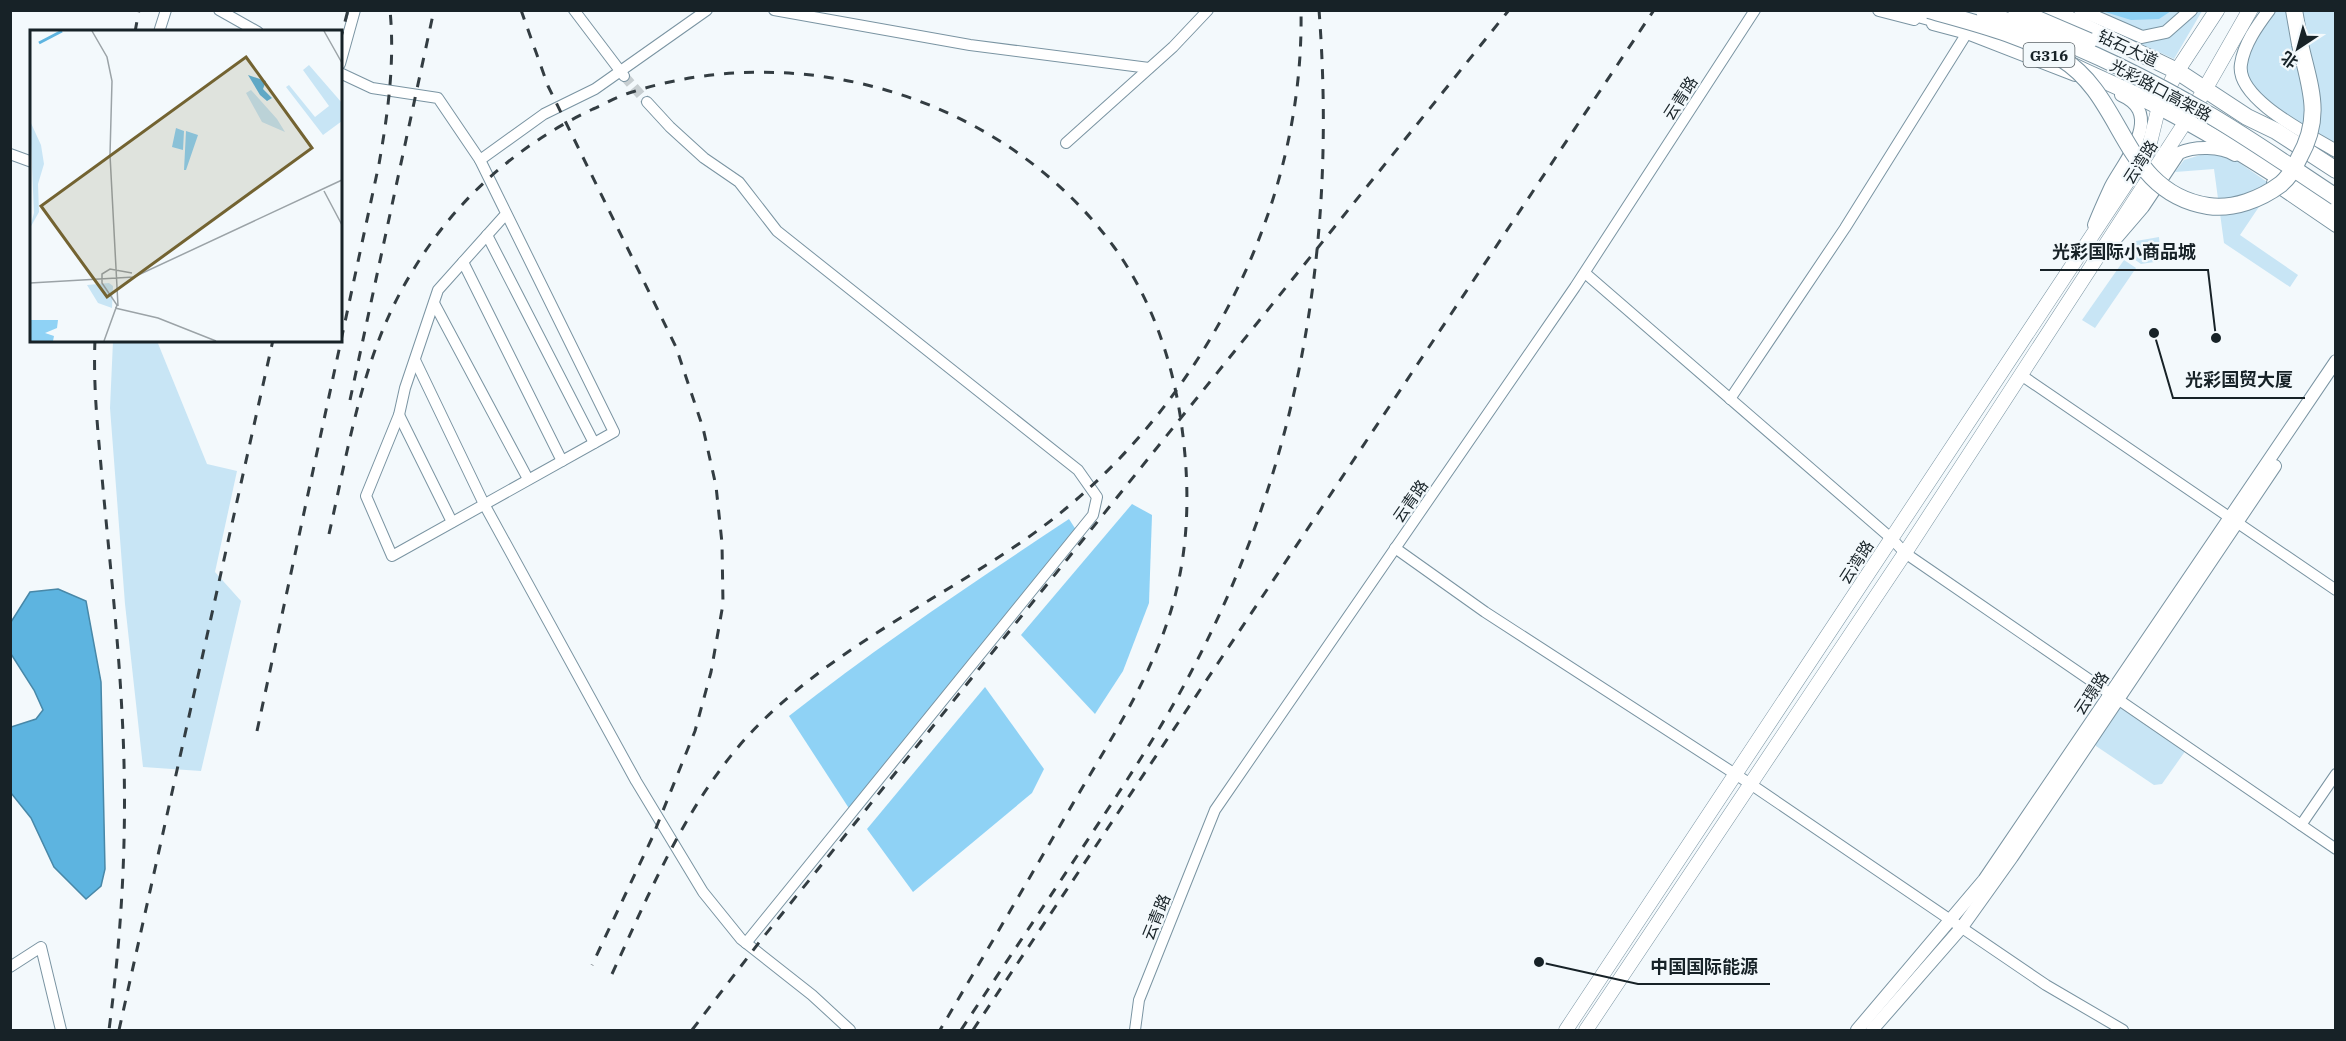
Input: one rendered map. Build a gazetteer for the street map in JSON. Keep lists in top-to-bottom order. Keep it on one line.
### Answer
{"streets":{"highway":["钻石大道","G316","光彩路口高架路"],"main road":["云湾路"],"street":["云青路","云璟路"]},"crossings":[["钻石大道","G316"],["G316","云湾路"]],"places":["光彩国贸大厦","光彩国际小商品城","中国国际能源"],"north":"bottom left"}
